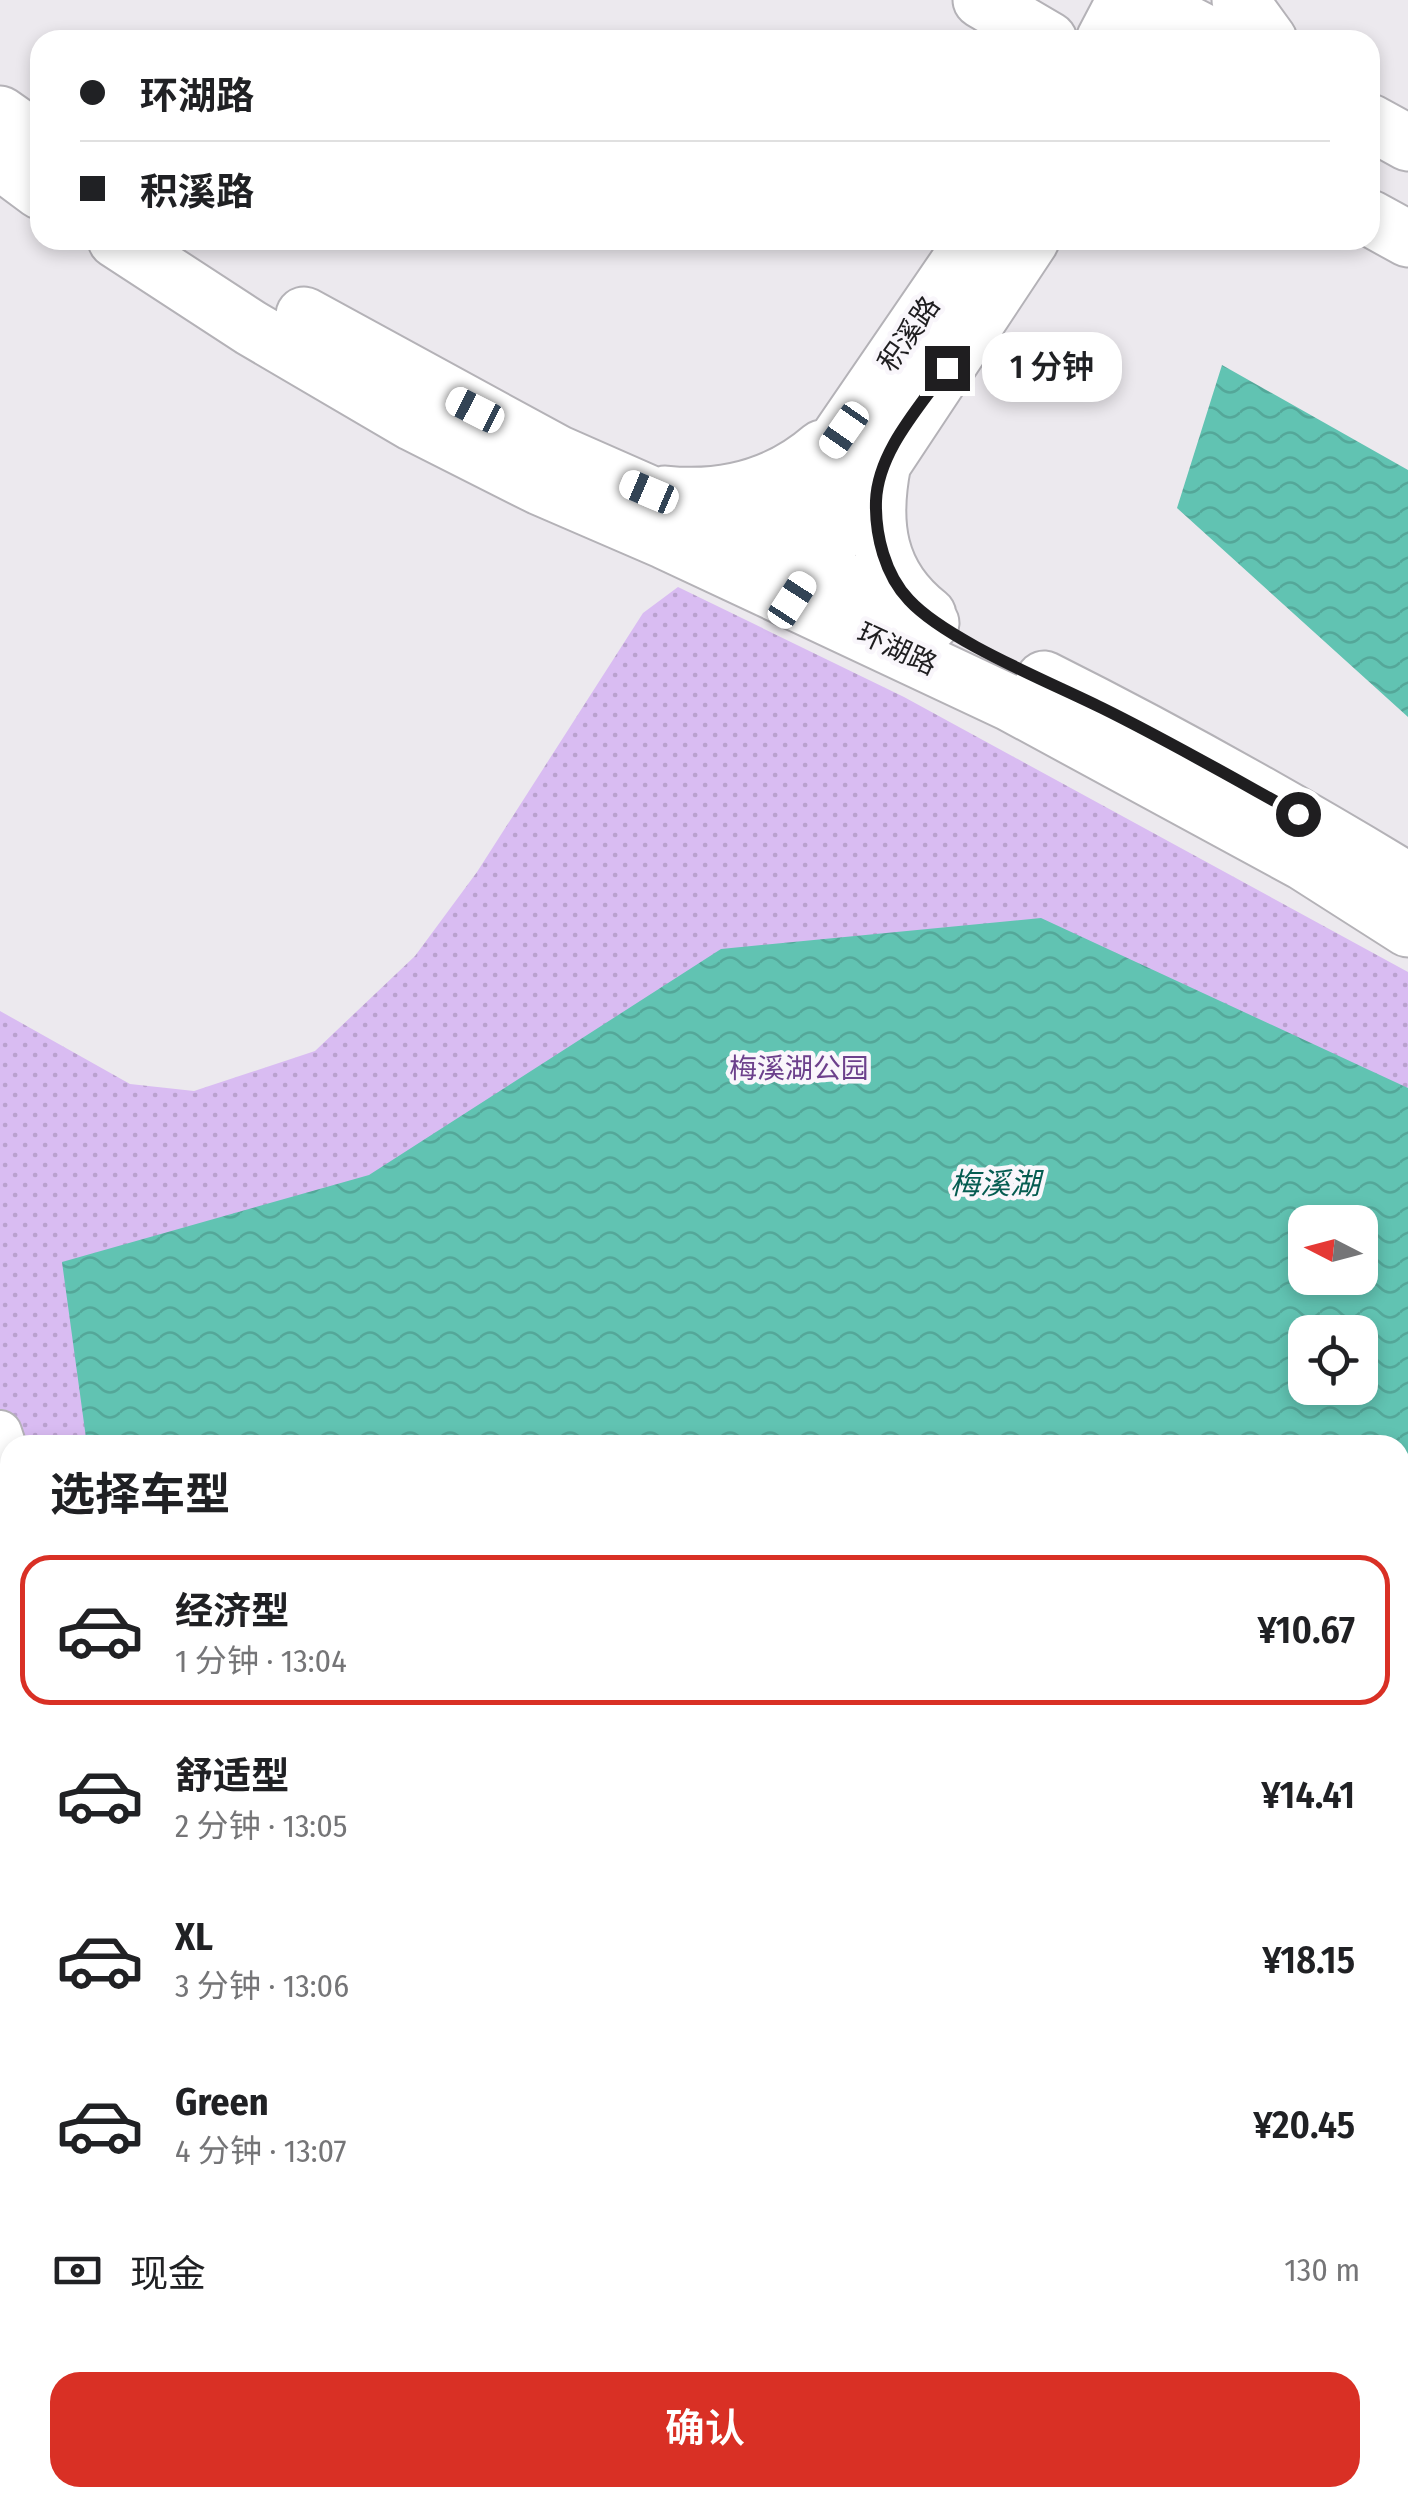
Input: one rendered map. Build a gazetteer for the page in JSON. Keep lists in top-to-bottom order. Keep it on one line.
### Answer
{"streets":{"main road":["积溪路","环湖路"]},"crossings":[["积溪路","环湖路"]],"water":["梅溪湖"],"parks":["梅溪湖公园"],"north":"left","page":{"banner":["环湖路","积溪路"],"bubble":"1 分钟","heading":"选择车型","list":[{"name":"经济型","note":"1 分钟 · 13:04","value":"¥10.67"},{"name":"舒适型","note":"2 分钟 · 13:05","value":"¥14.41"},{"name":"XL","note":"3 分钟 · 13:06","value":"¥18.15"},{"name":"Green","note":"4 分钟 · 13:07","value":"¥20.45"}],"pay":["现金","130 m"],"buttons":"确认"}}
